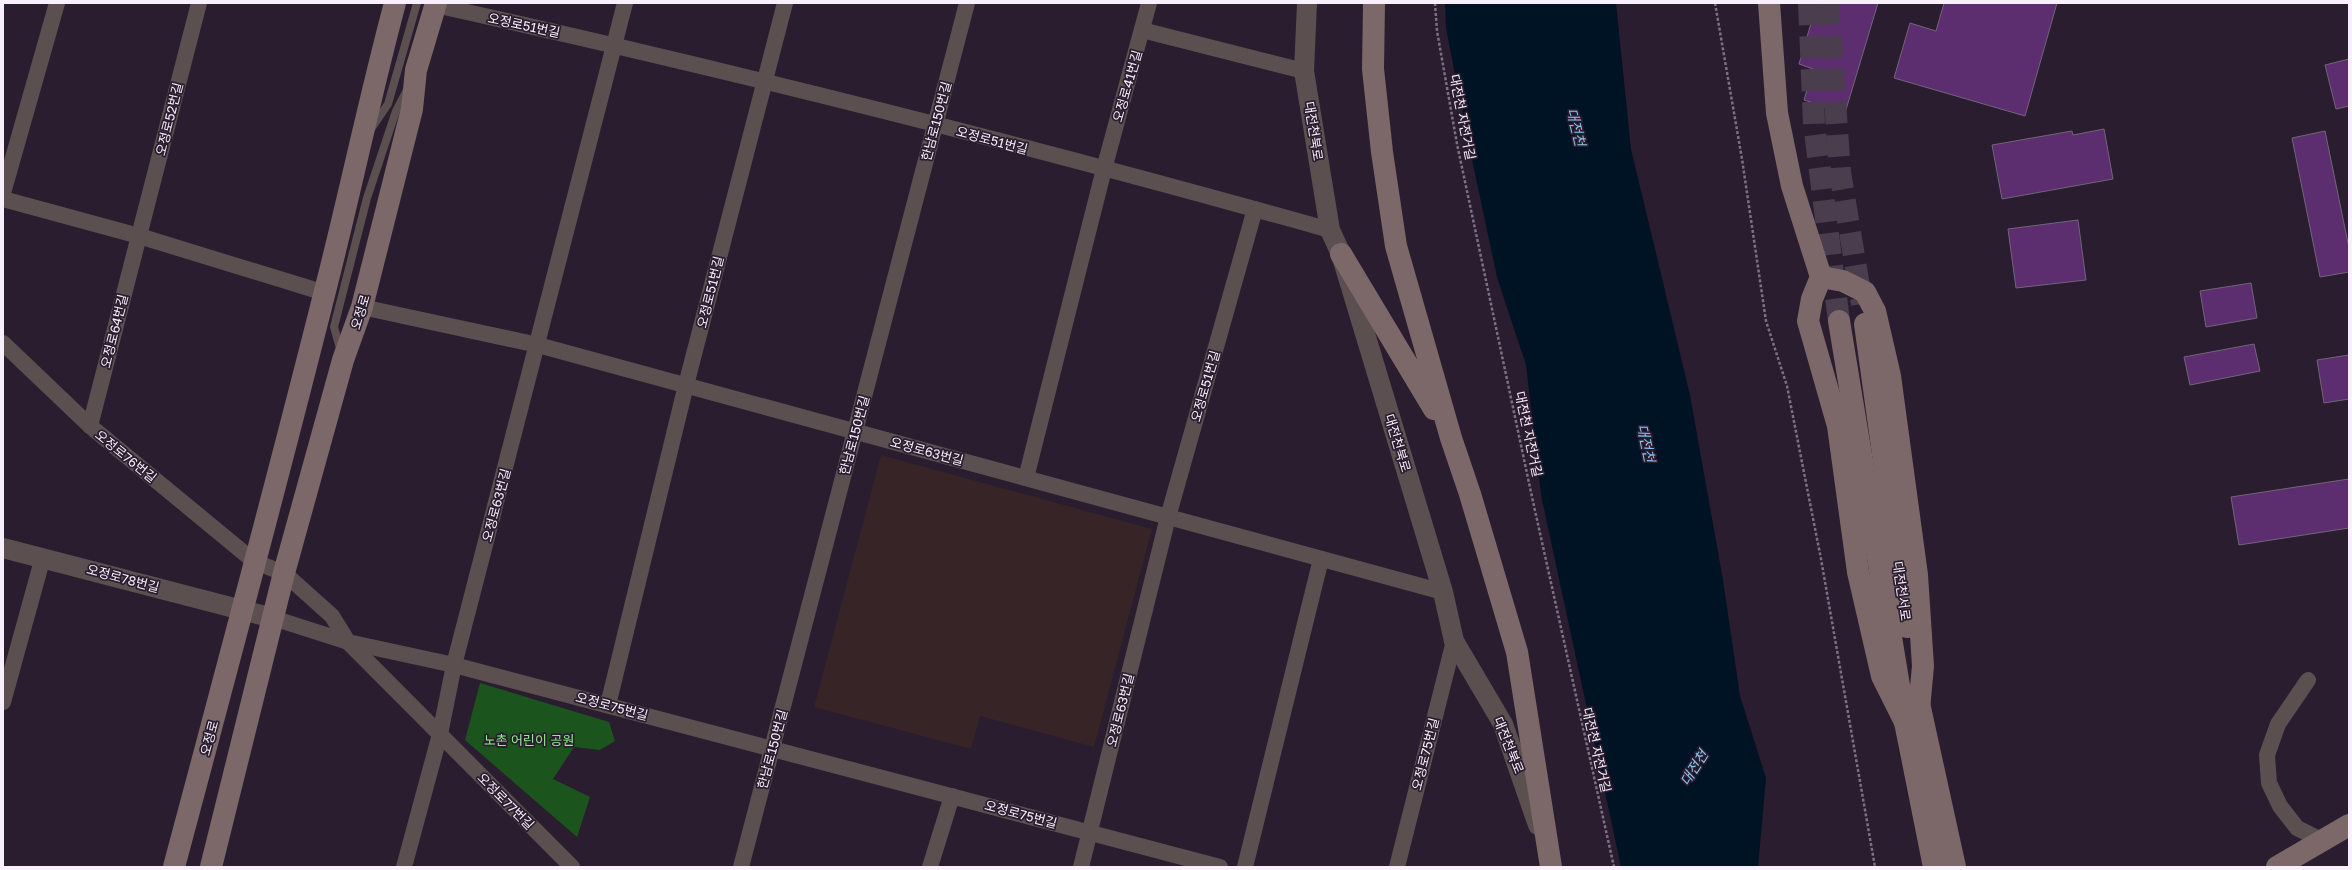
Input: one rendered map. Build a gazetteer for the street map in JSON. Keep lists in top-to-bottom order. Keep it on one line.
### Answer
{"streets":{"main road":["오정로","대전천서로"],"street":["오정로51번길","오정로41번길","오정로52번길","한남로150번길","대전천북로","오정로64번길","오정로63번길","오정로76번길","오정로78번길","오정로75번길","오정로77번길"],"path":["대전천 자전거길"]},"crossings":[["오정로51번길","오정로41번길"],["오정로51번길","한남로150번길"],["오정로51번길","대전천북로"],["오정로51번길","오정로"],["오정로51번길","오정로63번길"],["오정로52번길","오정로64번길"],["한남로150번길","오정로63번길"],["한남로150번길","오정로75번길"],["대전천북로","오정로63번길"],["대전천북로","오정로75번길"],["오정로","오정로63번길"],["오정로","오정로76번길"],["오정로","오정로78번길"],["오정로","오정로75번길"],["오정로64번길","오정로76번길"],["오정로63번길","오정로75번길"],["오정로63번길","오정로77번길"],["오정로75번길","오정로77번길"]],"water":["대전천"],"parks":["노촌 어린이 공원"]}
